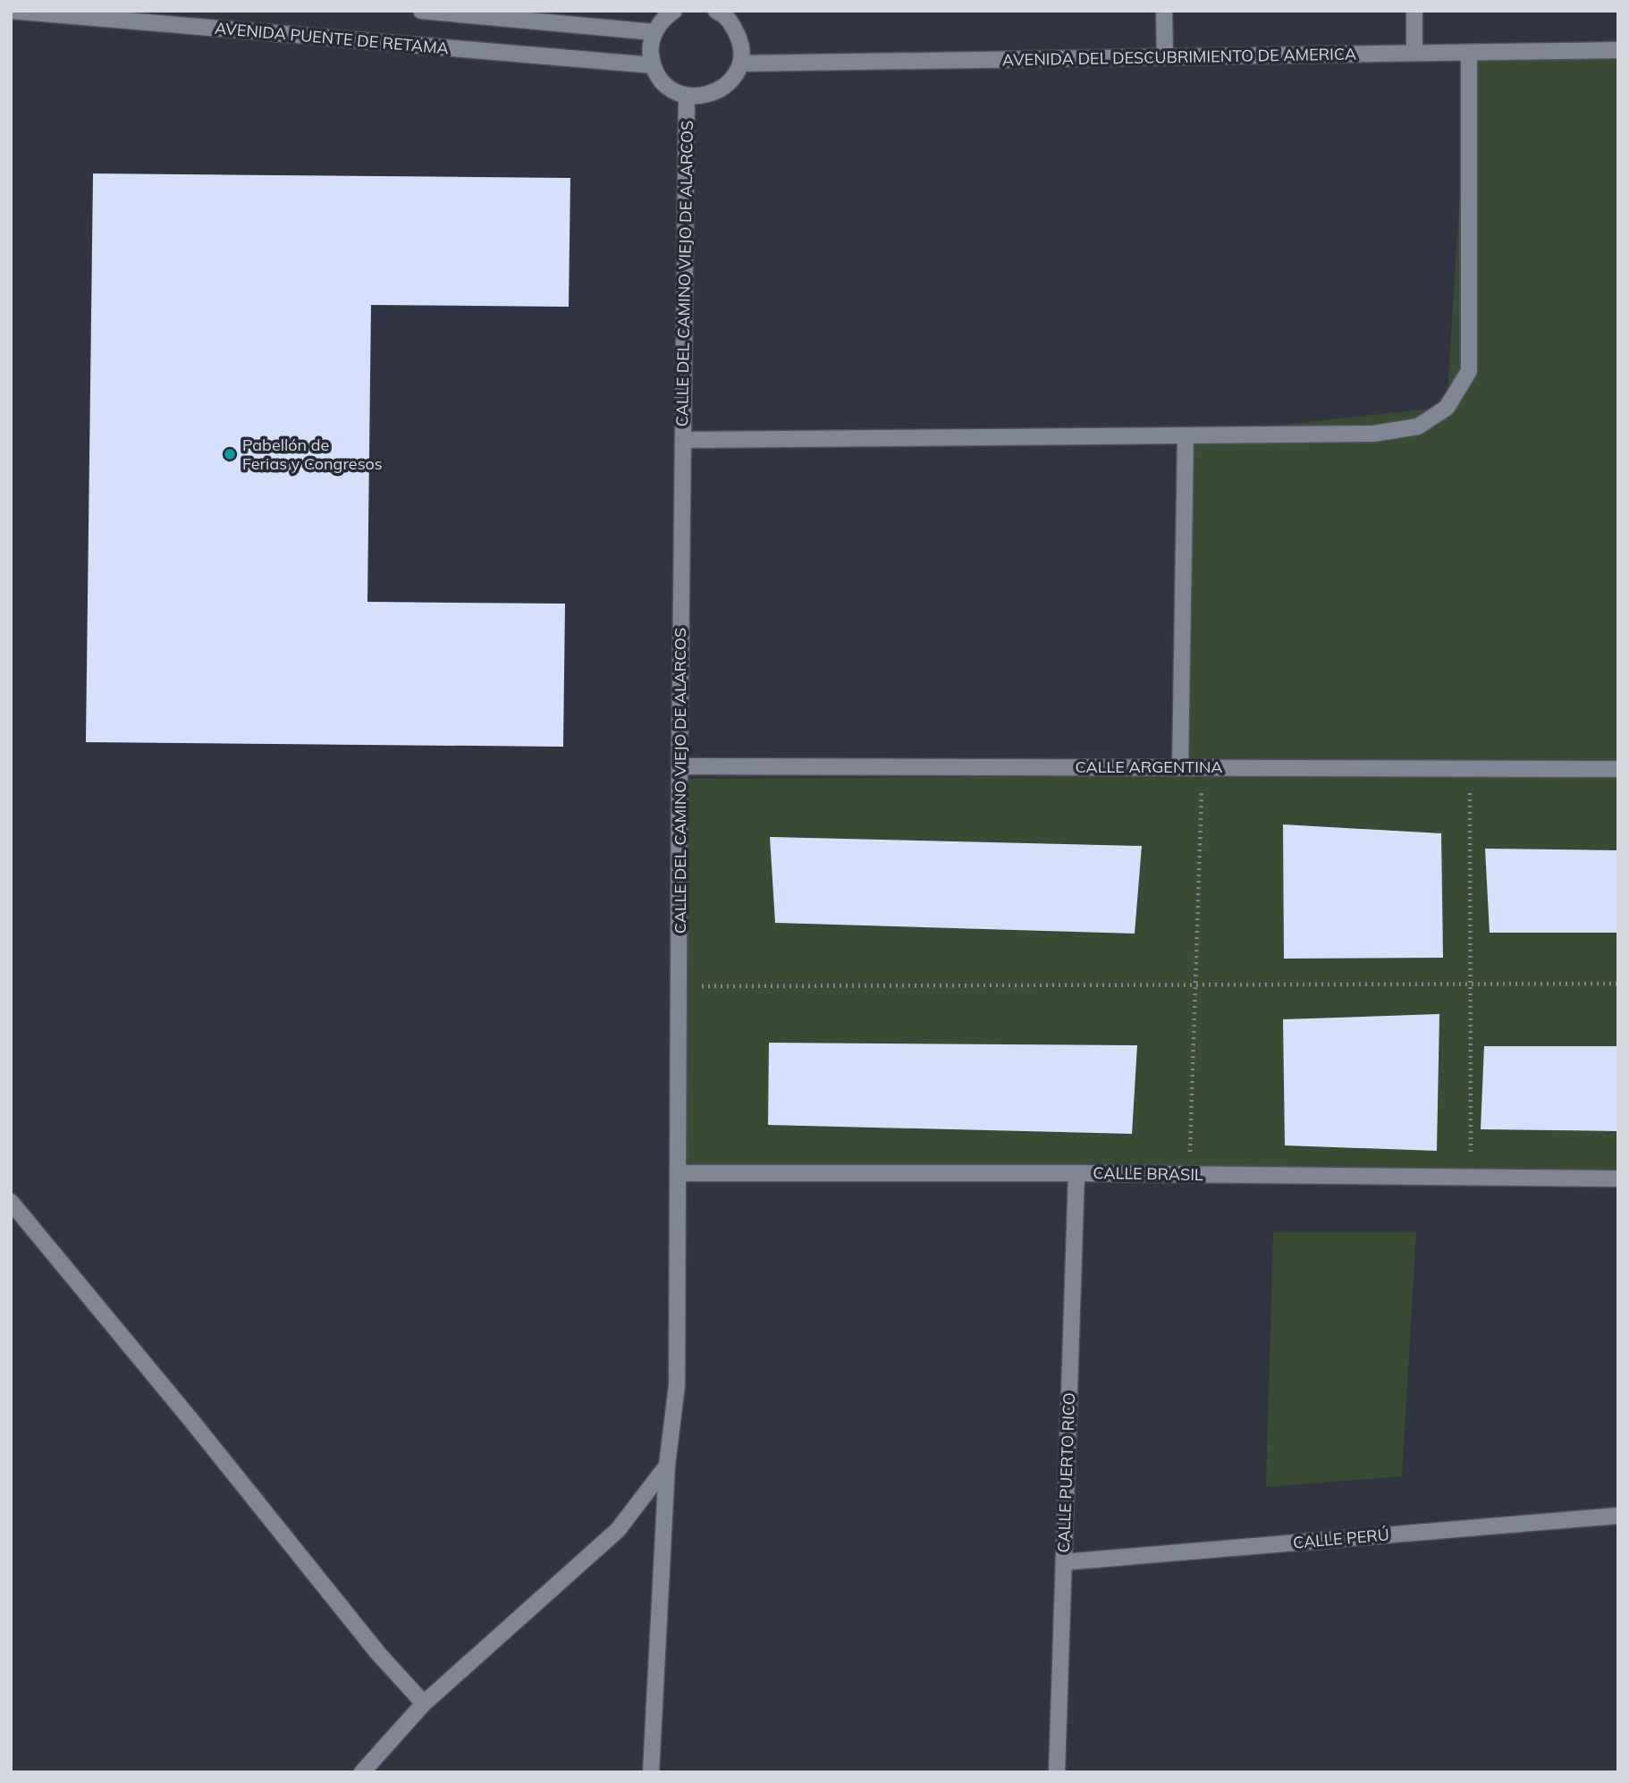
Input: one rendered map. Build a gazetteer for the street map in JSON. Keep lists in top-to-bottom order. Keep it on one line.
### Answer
{"streets":{"street":["AVENIDA PUENTE DE RETAMA","AVENIDA DEL DESCUBRIMIENTO DE AMERICA","CALLE DEL CAMINO VIEJO DE ALARCOS","CALLE ARGENTINA","CALLE BRASIL","CALLE PUERTO RICO","CALLE PERÚ"]},"crossings":[["CALLE DEL CAMINO VIEJO DE ALARCOS","CALLE ARGENTINA"],["CALLE DEL CAMINO VIEJO DE ALARCOS","CALLE BRASIL"],["CALLE BRASIL","CALLE PUERTO RICO"],["CALLE PUERTO RICO","CALLE PERÚ"]],"places":["Pabellón de Ferias y Congresos"]}
